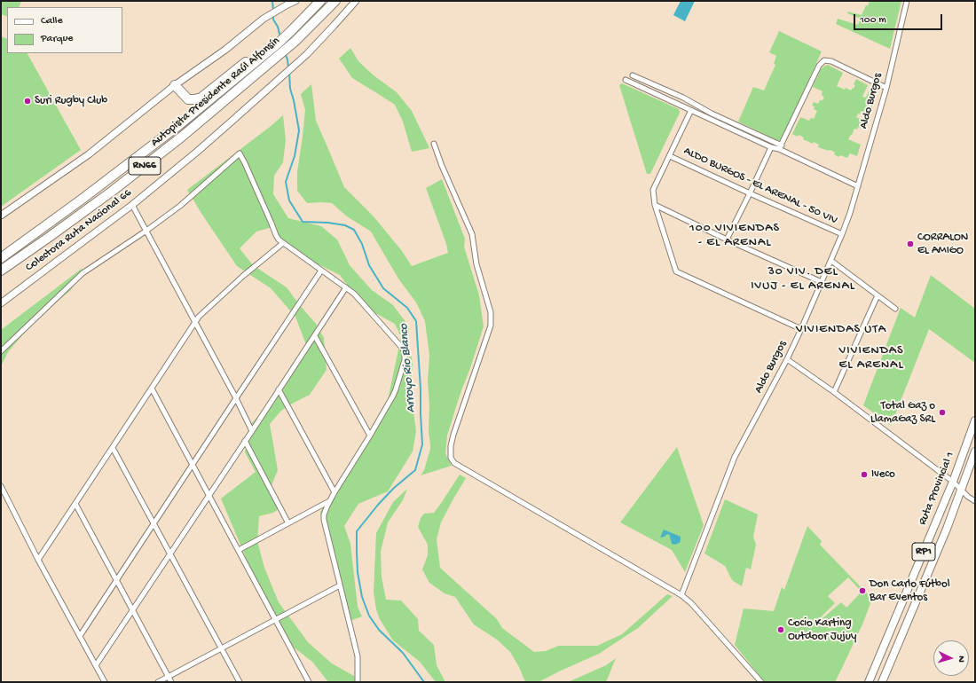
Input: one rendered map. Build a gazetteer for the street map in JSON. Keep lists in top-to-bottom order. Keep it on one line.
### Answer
{"streets":{"highway":["Autopista Presidente Raúl Alfonsín","RN66"],"main road":["Ruta Provincial 1","RP1"],"street":["Aldo Burgos","ALDO BURGOS - EL ARENAL - 50 VIV","Colectora Ruta Nacional 66"]},"crossings":[["Aldo Burgos","ALDO BURGOS - EL ARENAL - 50 VIV"]],"districts":["100 VIVIENDAS - EL ARENAL","30 VIV. DEL IVUJ - EL ARENAL","VIVIENDAS UTA","VIVIENDAS EL ARENAL"],"water":["Arroyo Rio Blanco"],"places":["Suri Rugby Club","CORRALON EL AMIGO","Total Gaz o LlamaGaz SRL","Iveco","Don Carlo Fútbol Bar Eventos","Cocio Karting Outdoor Jujuy"],"legend":["Calle","Parque"],"scale_bar":"100 m","north":"right"}
